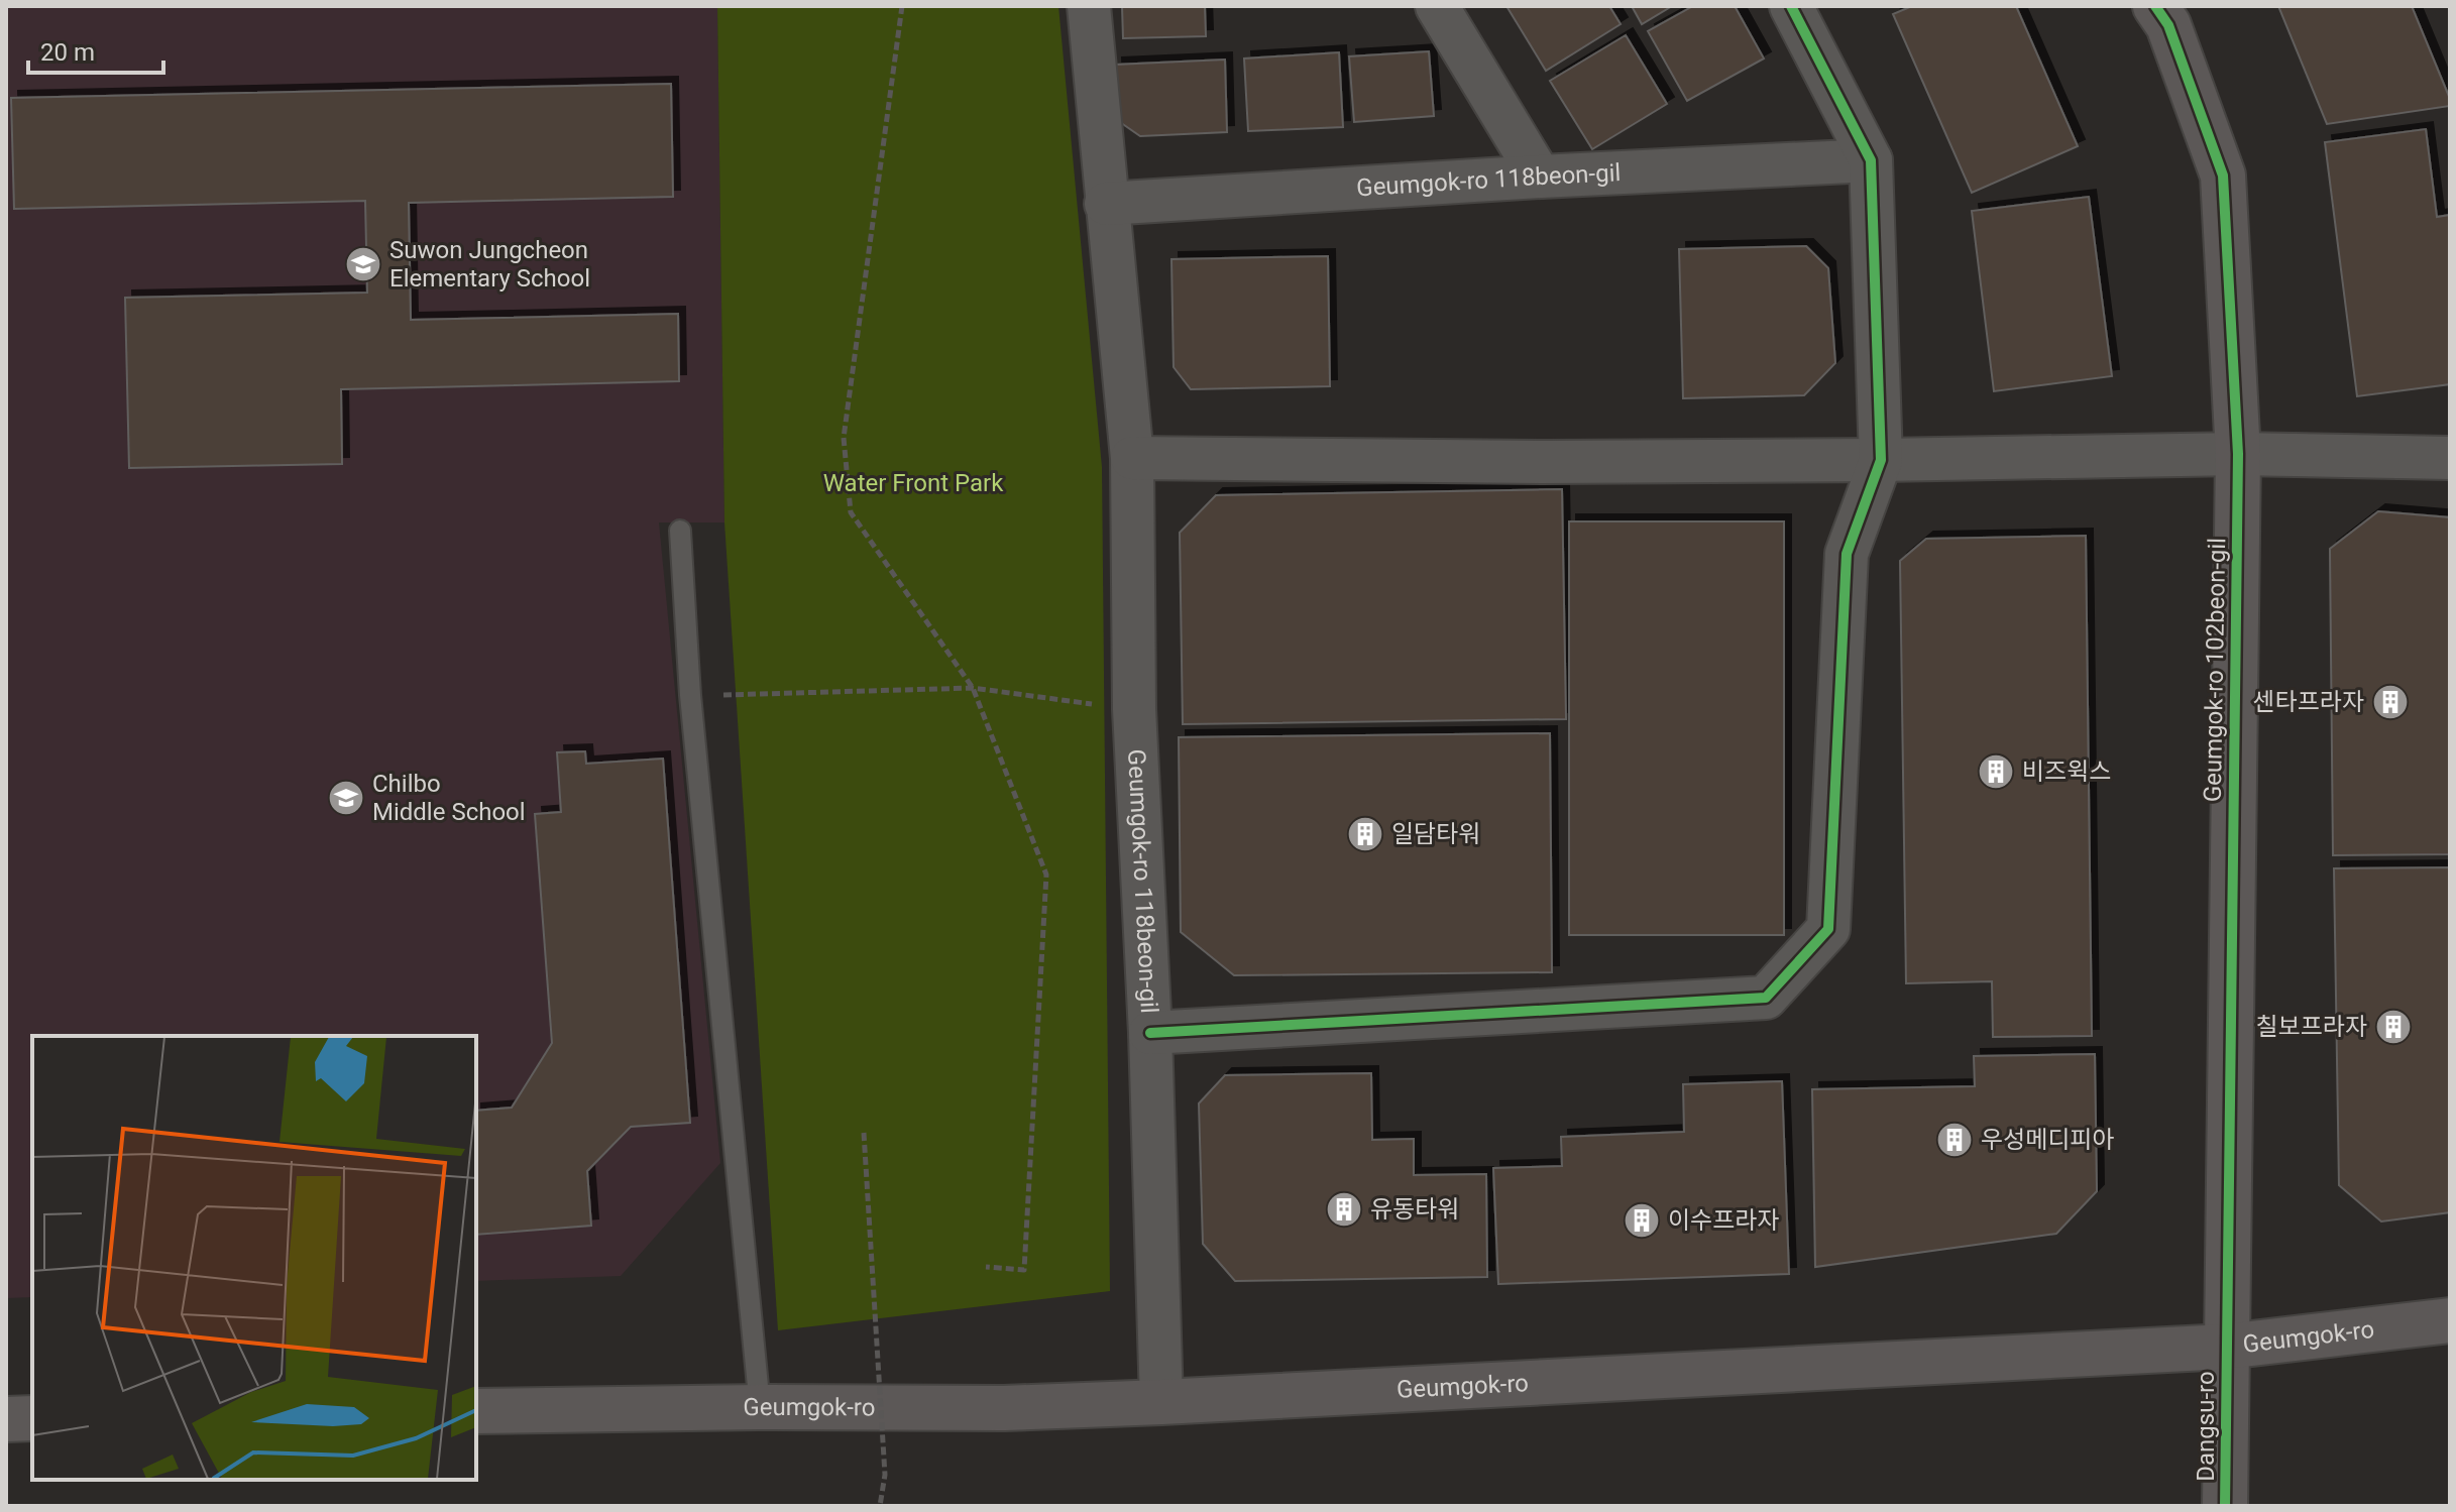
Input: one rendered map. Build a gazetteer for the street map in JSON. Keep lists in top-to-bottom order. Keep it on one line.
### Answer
{"streets":{"main road":["Geumgok-ro 102beon-gil","Geumgok-ro","Dangsu-ro"],"street":["Geumgok-ro 118beon-gil"]},"crossings":[["Geumgok-ro 118beon-gil","Geumgok-ro"],["Geumgok-ro 102beon-gil","Geumgok-ro"],["Geumgok-ro 102beon-gil","Dangsu-ro"],["Geumgok-ro","Dangsu-ro"]],"parks":["Water Front Park"],"places":{"school or university":["Suwon Jungcheon Elementary School","Chilbo Middle School"],"building":["센타프라자","비즈윅스","일담타워","칠보프라자","우성메디피아","유동타워","이수프라자"]},"scale_bar":"20 m"}
